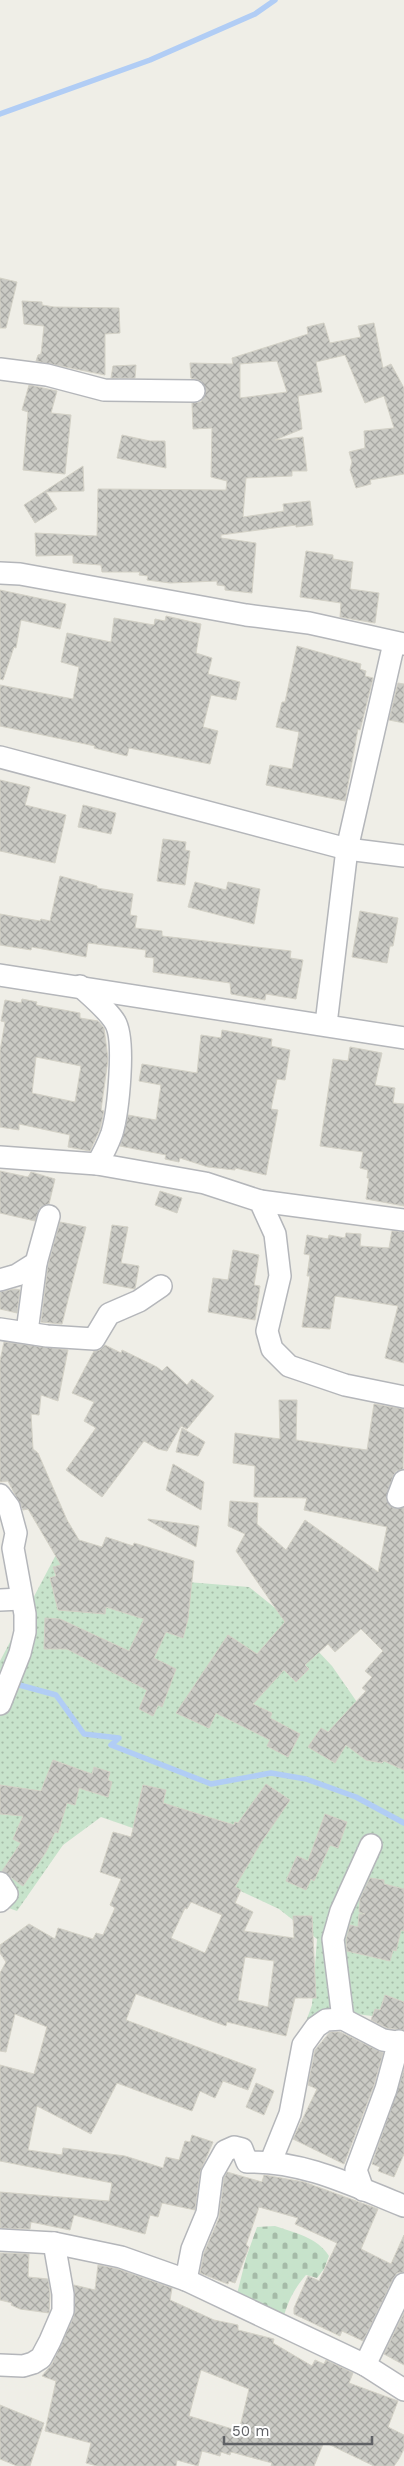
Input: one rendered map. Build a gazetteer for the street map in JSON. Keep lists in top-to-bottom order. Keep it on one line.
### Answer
{"scale_bar":"50 m"}
